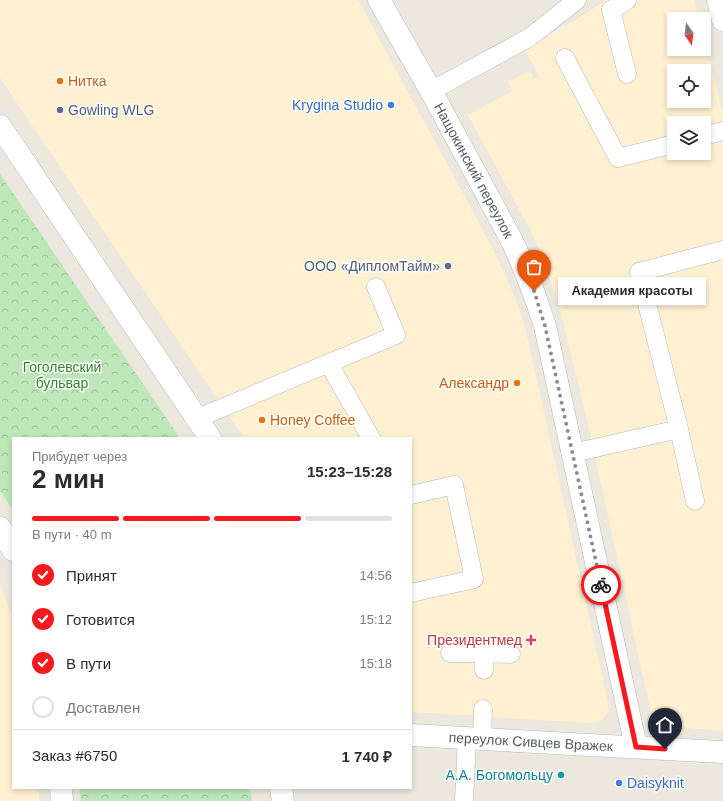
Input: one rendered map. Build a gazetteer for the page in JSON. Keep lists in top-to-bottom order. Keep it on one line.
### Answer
{"streets":{"street":["Нащокинский переулок","переулок Сивцев Вражек"]},"crossings":[["Нащокинский переулок","переулок Сивцев Вражек"]],"parks":["Гоголевский бульвар"],"places":{"other":["Нитка","Krygina Studio","Gowling WLG","ООО «ДипломТайм»","Академия красоты","Александр","Honey Coffee","А.А. Богомольцу","Daisyknit"],"health":["Президентмед"]},"north":"bottom","page":{"bubble":"Академия красоты","heading":["2 мин","Прибудет через","15:23–15:28"],"panel":["Заказ #6750","1 740 ₽"],"bar":"В пути · 40 m","list":[["Принят","14:56"],["Готовится","15:12"],["В пути","15:18"],"Доставлен"]}}
